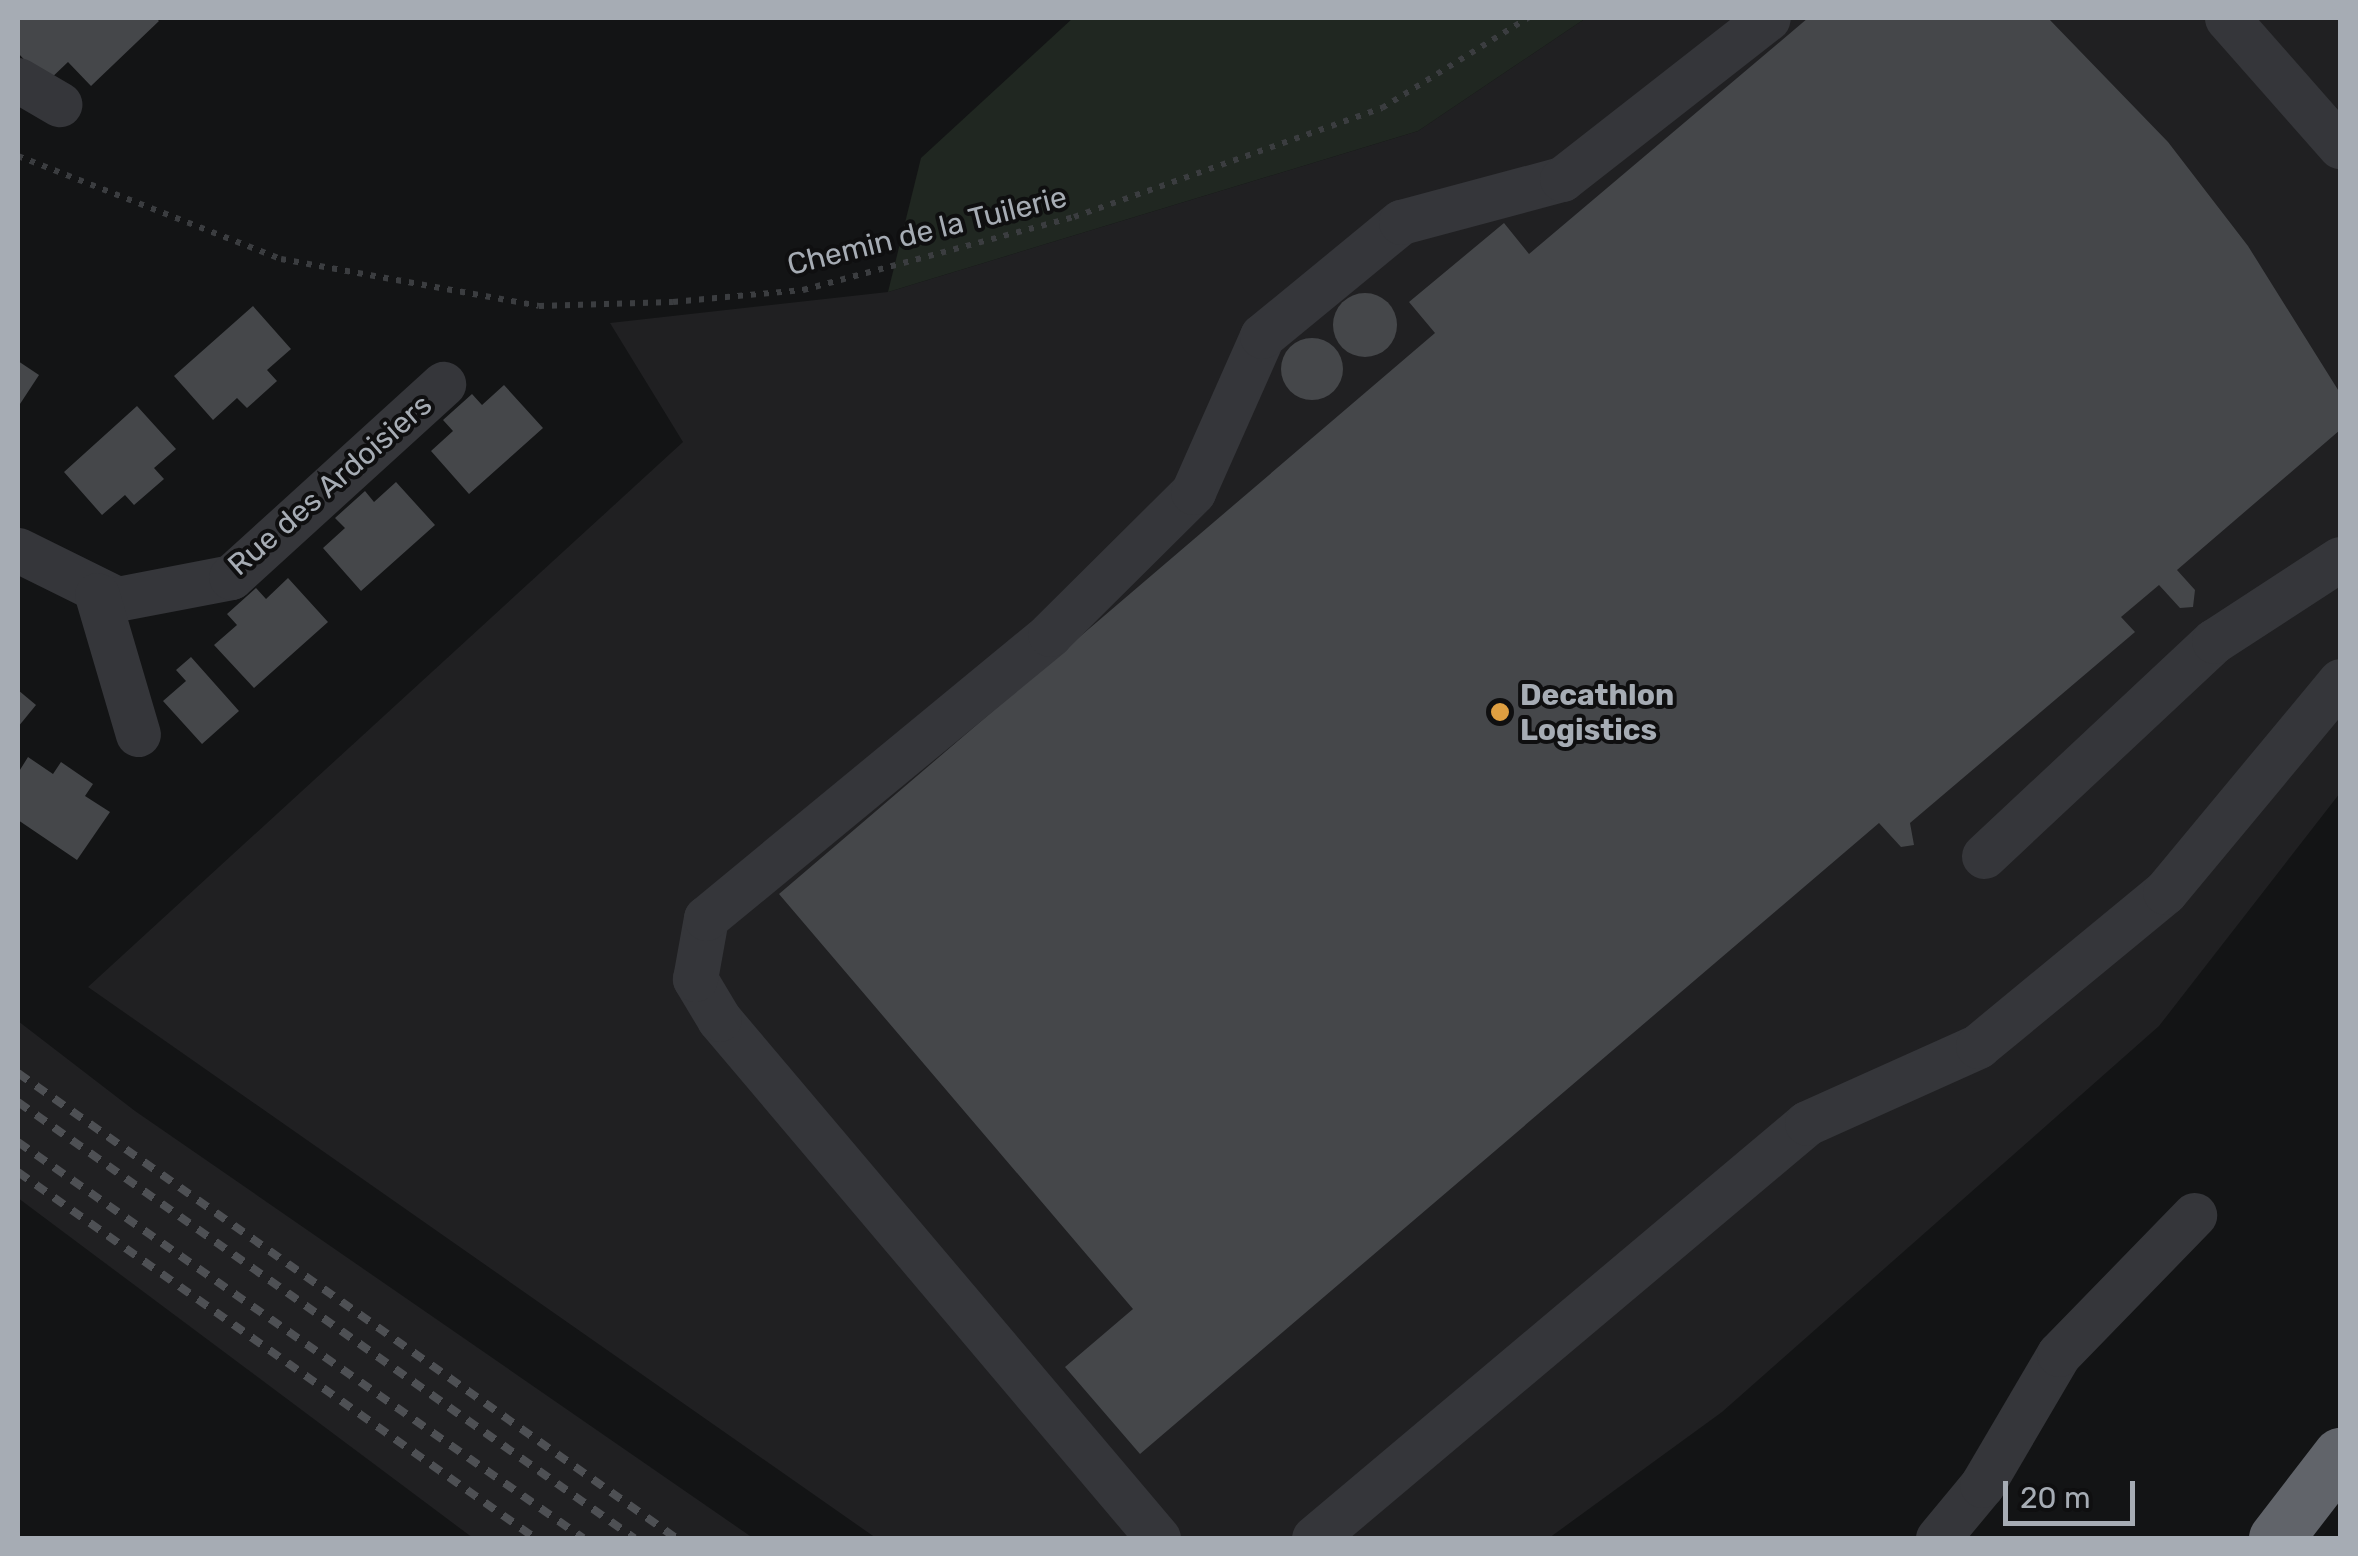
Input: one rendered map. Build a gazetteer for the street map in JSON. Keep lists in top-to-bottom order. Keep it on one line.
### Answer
{"streets":{"street":["Rue des Ardoisiers"],"path":["Chemin de la Tuilerie"]},"places":["Decathlon Logistics"],"scale_bar":"20 m"}
